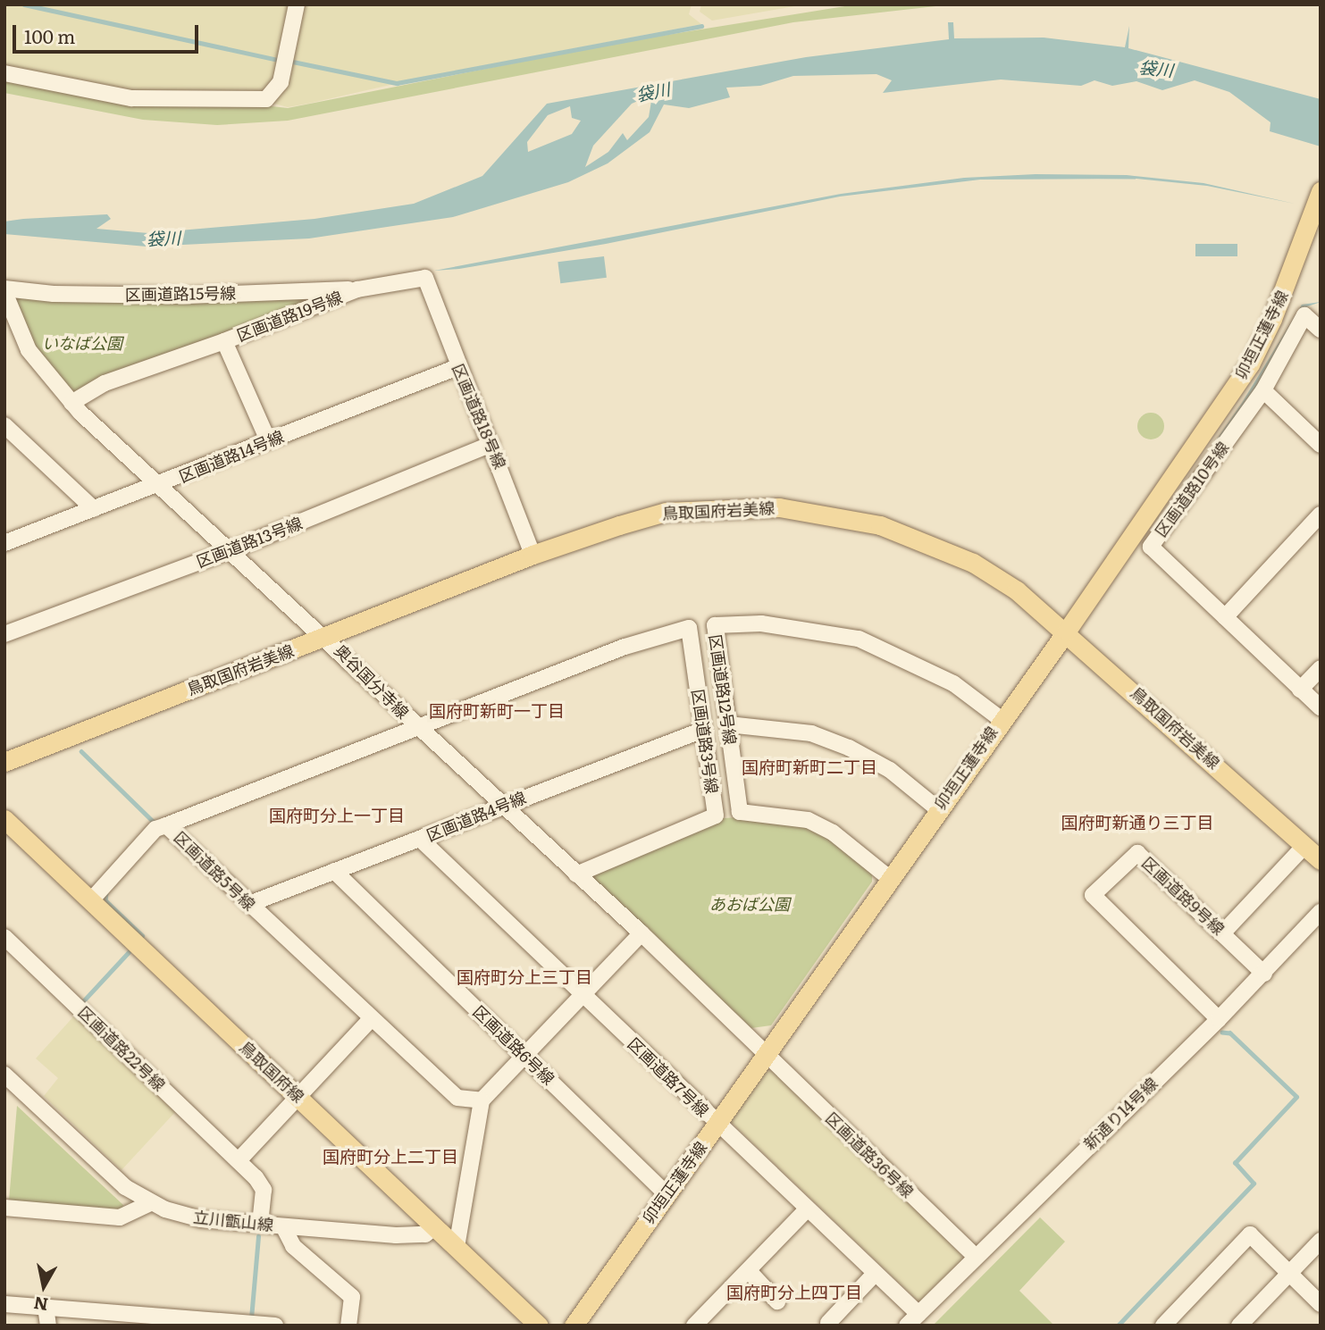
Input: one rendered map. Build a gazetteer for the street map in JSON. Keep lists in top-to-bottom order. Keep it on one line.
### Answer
{"streets":{"main road":["卯垣正蓮寺線","鳥取国府岩美線","鳥取国府線"],"street":["区画道路15号線","区画道路19号線","区画道路18号線","区画道路14号線","区画道路10号線","区画道路13号線","奥谷国分寺線","区画道路12号線","区画道路3号線","区画道路4号線","区画道路5号線","区画道路9号線","区画道路6号線","区画道路22号線","区画道路7号線","新通り14号線","区画道路36号線","立川甑山線"]},"crossings":[["区画道路15号線","区画道路19号線"],["区画道路15号線","奥谷国分寺線"],["区画道路19号線","区画道路18号線"],["区画道路19号線","区画道路14号線"],["卯垣正蓮寺線","鳥取国府岩美線"],["卯垣正蓮寺線","奥谷国分寺線"],["卯垣正蓮寺線","区画道路12号線"],["卯垣正蓮寺線","区画道路6号線"],["卯垣正蓮寺線","区画道路7号線"],["卯垣正蓮寺線","区画道路36号線"],["区画道路18号線","区画道路14号線"],["区画道路18号線","鳥取国府岩美線"],["区画道路18号線","区画道路13号線"],["区画道路14号線","奥谷国分寺線"],["鳥取国府岩美線","奥谷国分寺線"],["区画道路13号線","奥谷国分寺線"],["奥谷国分寺線","区画道路3号線"],["奥谷国分寺線","区画道路4号線"],["奥谷国分寺線","区画道路5号線"],["奥谷国分寺線","区画道路36号線"],["区画道路3号線","区画道路4号線"],["区画道路3号線","区画道路5号線"],["区画道路4号線","区画道路5号線"],["区画道路4号線","区画道路6号線"],["区画道路4号線","区画道路7号線"],["区画道路9号線","新通り14号線"],["区画道路22号線","立川甑山線"],["鳥取国府線","立川甑山線"],["区画道路7号線","新通り14号線"],["新通り14号線","区画道路36号線"]],"districts":["国府町新町一丁目","国府町新町二丁目","国府町分上一丁目","国府町新通り三丁目","国府町分上三丁目","国府町分上二丁目","国府町分上四丁目"],"water":["袋川"],"parks":["いなば公園","あおば公園"],"scale_bar":"100 m","north":"bottom"}
